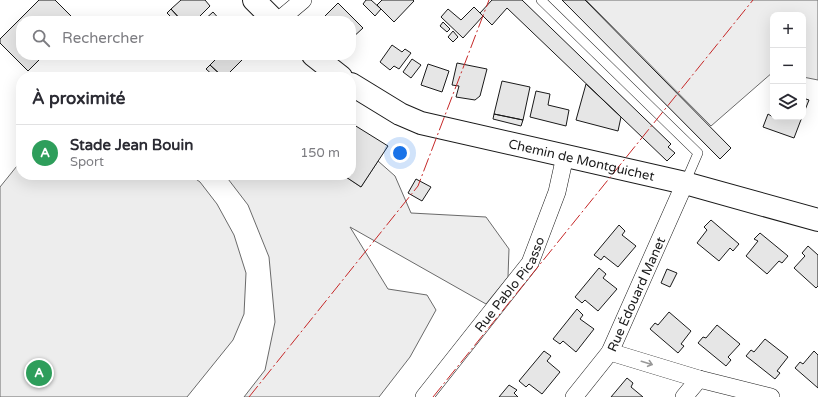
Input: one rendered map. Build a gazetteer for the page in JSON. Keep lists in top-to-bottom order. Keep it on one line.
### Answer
{"streets":{"street":["Chemin de Montguichet","Rue Pablo Picasso","Rue Édouard Manet"]},"crossings":[["Chemin de Montguichet","Rue Pablo Picasso"],["Chemin de Montguichet","Rue Édouard Manet"]],"page":{"map_buttons":["+","−"],"search":"Rechercher","heading":"À proximité","list":[{"mark":"A","name":"Stade Jean Bouin","note":"Sport","value":"150 m"}],"pins":"A"}}
